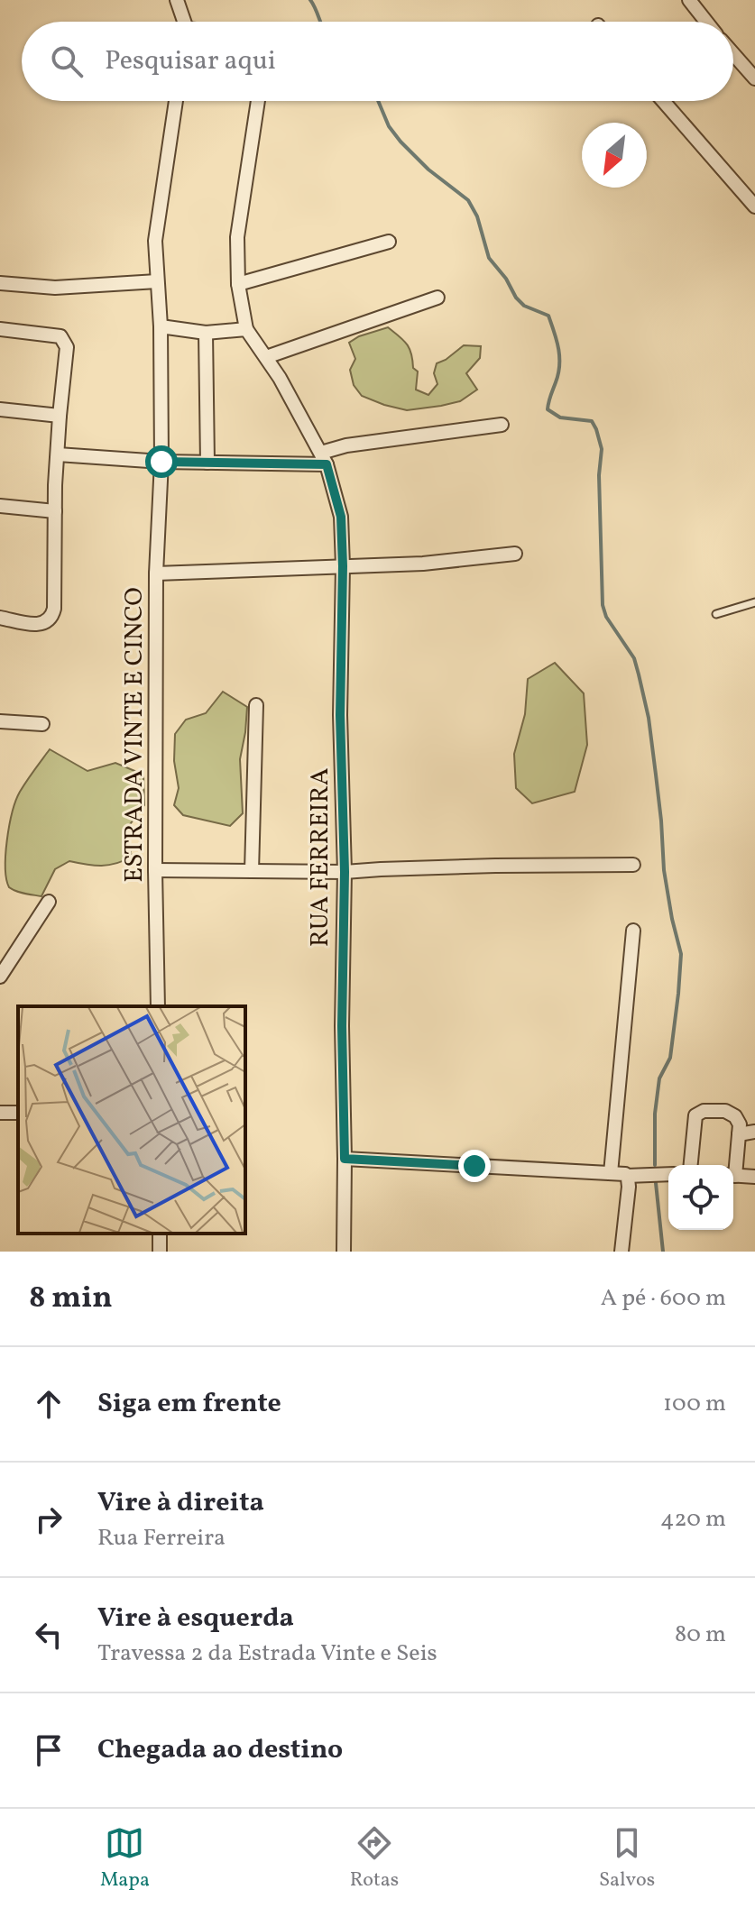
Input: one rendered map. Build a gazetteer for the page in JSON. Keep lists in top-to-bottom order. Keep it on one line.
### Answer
{"streets":{"street":["ESTRADA VINTE E CINCO","RUA FERREIRA"]},"north":"bottom left","page":{"search":"Pesquisar aqui","heading":["8 min","A pé · 600 m"],"list":[["Siga em frente","100 m"],["Vire à direita","Rua Ferreira","420 m"],["Vire à esquerda","Travessa 2 da Estrada Vinte e Seis","80 m"],"Chegada ao destino"],"nav":["Mapa","Rotas","Salvos"]}}
